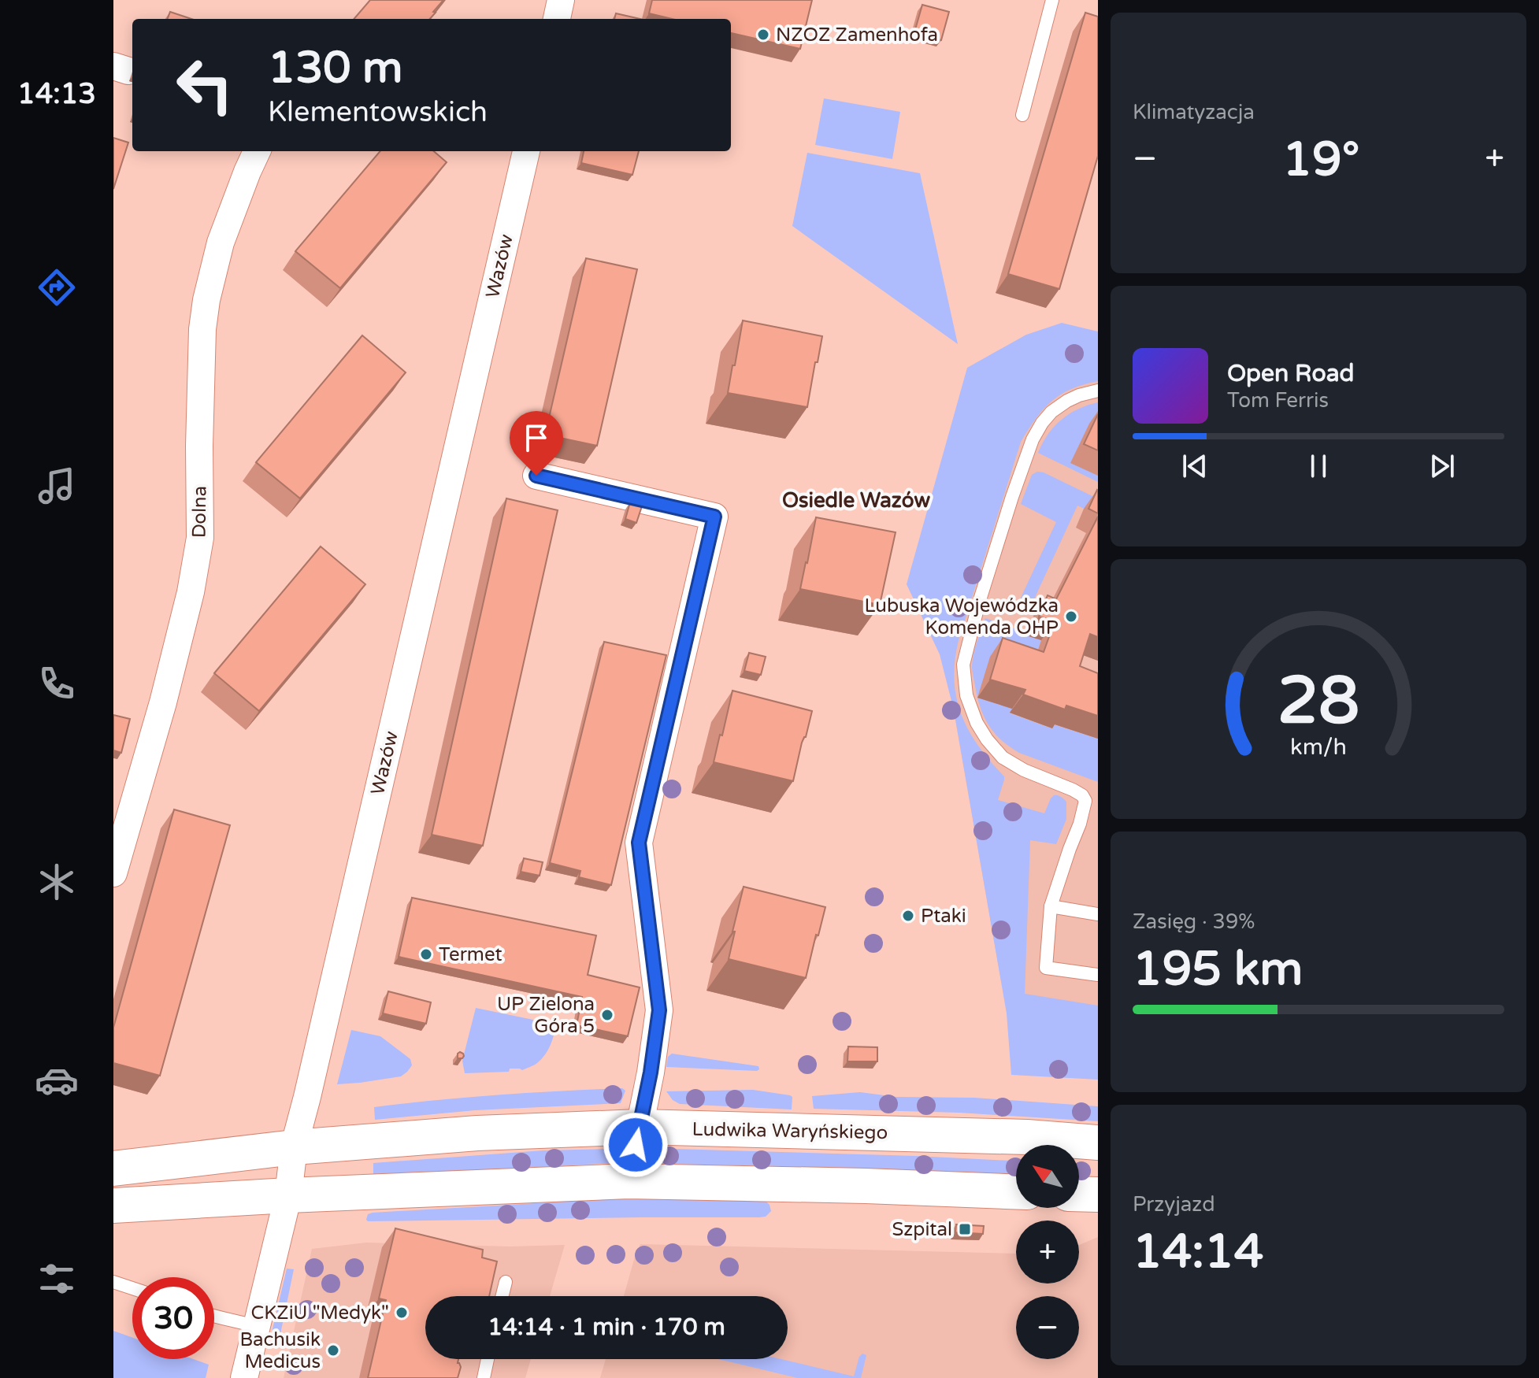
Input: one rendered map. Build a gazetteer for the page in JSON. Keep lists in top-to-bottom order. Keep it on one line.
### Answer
{"streets":{"street":["Wazów","Dolna","Ludwika Waryńskiego"]},"crossings":[["Wazów","Ludwika Waryńskiego"]],"districts":["Osiedle Wazów"],"places":{"other":["NZOZ Zamenhofa","Lubuska Wojewódzka Komenda OHP","Ptaki","Termet","UP Zielona Góra 5","CKZiU \"Medyk\"","Bachusik Medicus"],"transit":["Szpital"]},"north":"top left","page":{"tabs":"14:13","tile":["Klimatyzacja",["Zasięg · 39%","195 km"],["Przyjazd","14:14"]],"turn":["130 m","Klementowskich"],"heat":["−","19°","+"],"song":["Open Road","Tom Ferris"],"map_buttons":["+","−"],"limit":"30","trip":"14:14 · 1 min · 170 m","gauge":["28","km/h"]}}
